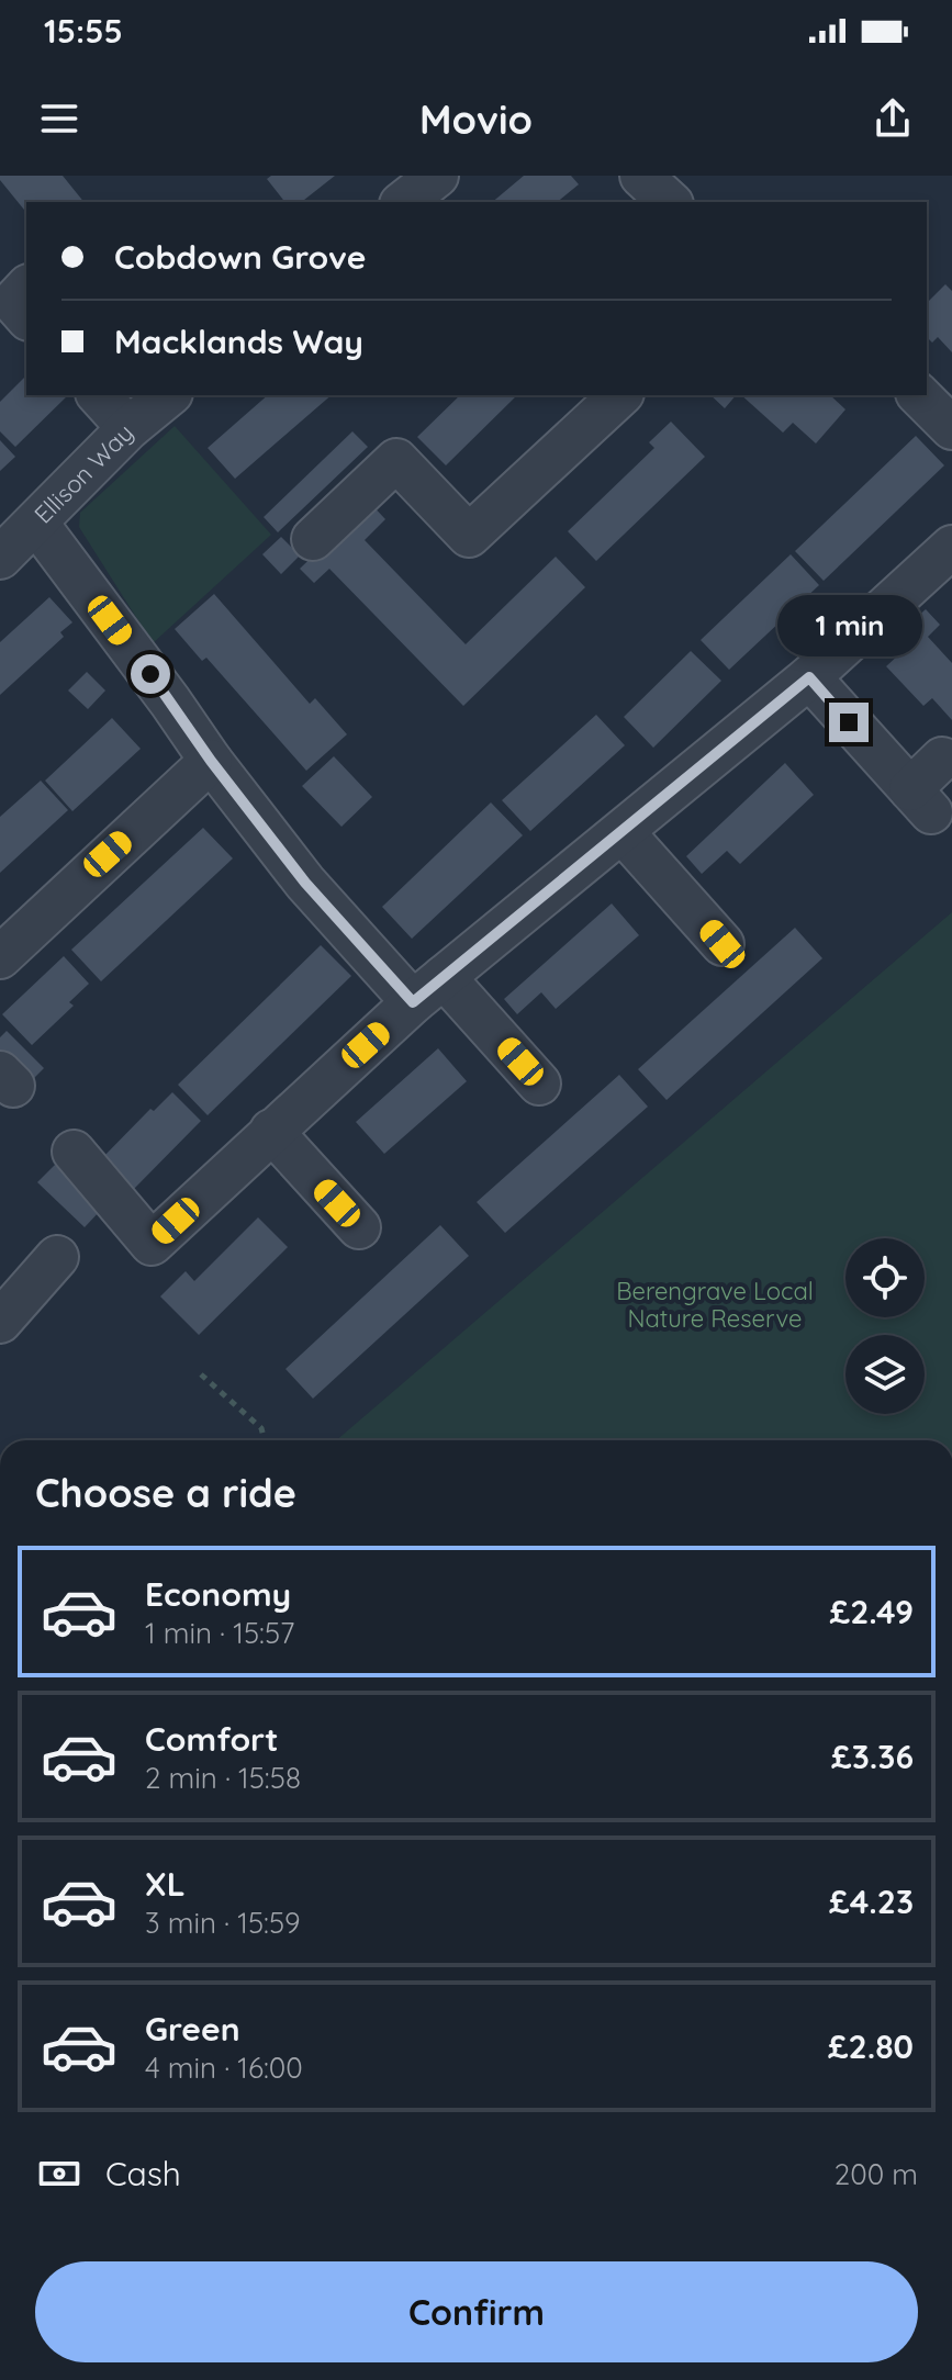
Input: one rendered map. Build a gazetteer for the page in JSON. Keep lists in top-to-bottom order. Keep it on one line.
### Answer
{"streets":{"street":["Ellison Way"]},"parks":["Berengrave Local Nature Reserve"],"page":{"status":"15:55","header":"Movio","banner":["Cobdown Grove","Macklands Way"],"bubble":"1 min","heading":"Choose a ride","list":[{"name":"Economy","note":"1 min · 15:57","value":"£2.49"},{"name":"Comfort","note":"2 min · 15:58","value":"£3.36"},{"name":"XL","note":"3 min · 15:59","value":"£4.23"},{"name":"Green","note":"4 min · 16:00","value":"£2.80"}],"pay":["Cash","200 m"],"buttons":"Confirm"}}
